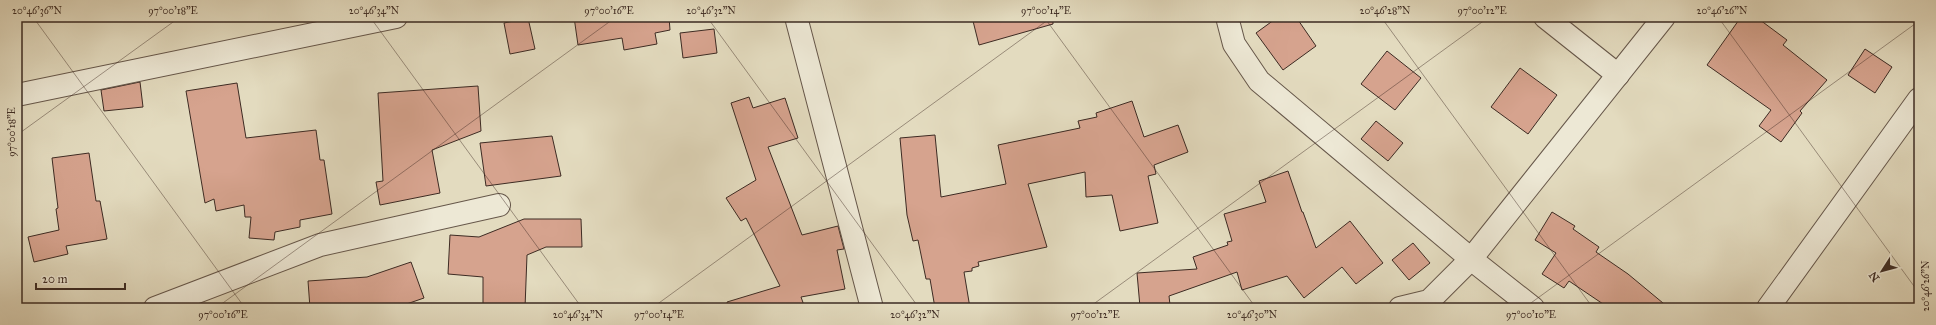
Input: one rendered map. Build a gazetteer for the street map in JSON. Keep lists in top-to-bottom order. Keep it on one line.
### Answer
{"scale_bar":"20 m","north":"bottom left","coordinates":["20°46'36\"N","97°00'18\"E","20°46'34\"N","97°00'16\"E","20°46'32\"N","97°00'14\"E","20°46'28\"N","97°00'12\"E","20°46'26\"N","20°46'30\"N","97°00'10\"E"]}
